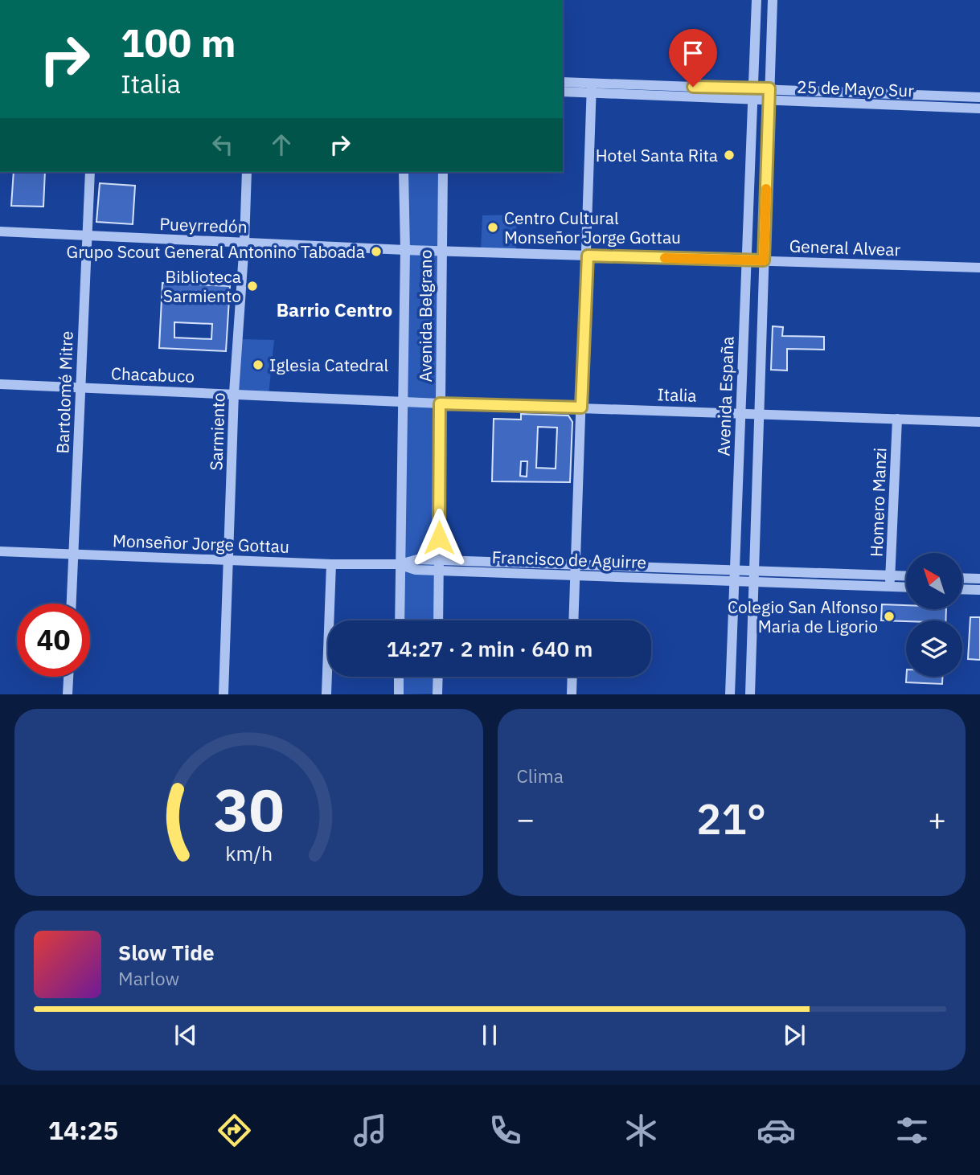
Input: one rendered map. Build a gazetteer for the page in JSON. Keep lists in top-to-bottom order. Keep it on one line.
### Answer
{"streets":{"street":["25 de Mayo Sur","Pueyrredón","General Alvear","Avenida Belgrano","Chacabuco","Bartolomé Mitre","Italia","Avenida España","Sarmiento","Homero Manzi","Monseñor Jorge Gottau","Francisco de Aguirre"]},"crossings":[["25 de Mayo Sur","Avenida España"],["Pueyrredón","General Alvear"],["Pueyrredón","Avenida Belgrano"],["Pueyrredón","Bartolomé Mitre"],["Pueyrredón","Sarmiento"],["General Alvear","Avenida Belgrano"],["General Alvear","Avenida España"],["Avenida Belgrano","Chacabuco"],["Avenida Belgrano","Italia"],["Avenida Belgrano","Monseñor Jorge Gottau"],["Avenida Belgrano","Francisco de Aguirre"],["Chacabuco","Bartolomé Mitre"],["Chacabuco","Italia"],["Chacabuco","Sarmiento"],["Bartolomé Mitre","Monseñor Jorge Gottau"],["Italia","Avenida España"],["Italia","Homero Manzi"],["Avenida España","Francisco de Aguirre"],["Sarmiento","Monseñor Jorge Gottau"],["Homero Manzi","Francisco de Aguirre"],["Monseñor Jorge Gottau","Francisco de Aguirre"]],"districts":["Barrio Centro"],"places":["Hotel Santa Rita","Centro Cultural Monseñor Jorge Gottau","Grupo Scout General Antonino Taboada","Biblioteca Sarmiento","Iglesia Catedral","Colegio San Alfonso Maria de Ligorio"],"north":"top left","page":{"turn":["100 m","Italia"],"limit":"40","trip":"14:27 · 2 min · 640 m","tile":"Clima","heat":["−","21°","+"],"song":["Slow Tide","Marlow"],"tabs":"14:25","gauge":["30","km/h"]}}
